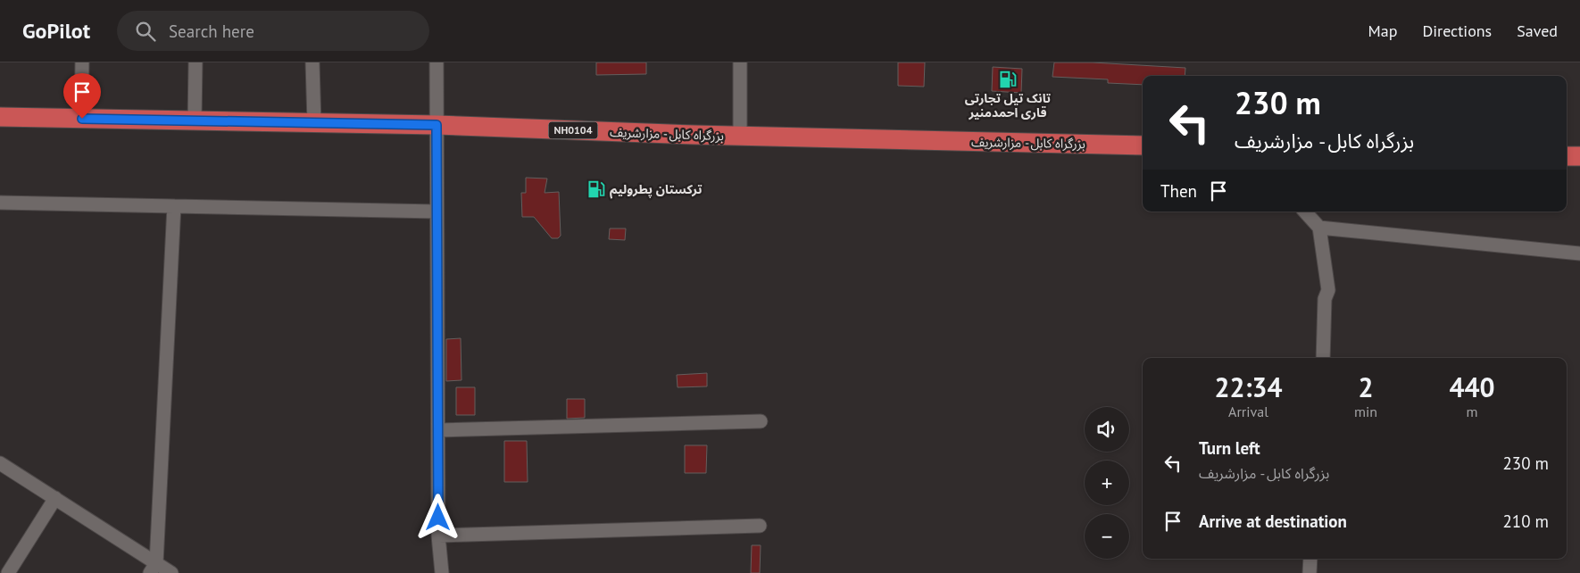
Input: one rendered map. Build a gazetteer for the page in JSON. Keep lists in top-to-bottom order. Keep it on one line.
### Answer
{"streets":{"highway":["NH0104","بزرگراه کابل - مزارشریف"]},"places":{"fuel station":["تانک تیل تجارتی قاری احمدمنیر","ترکستان پطرولیم"]},"page":{"header":"GoPilot","search":"Search here","nav":["Map","Directions","Saved"],"turn":["230 m","بزرگراه کابل - مزارشریف"],"then":"Then","eta":["22:34","Arrival","2","min","440","m"],"map_buttons":["+","−"],"list":[{"name":"Turn left","note":"بزرگراه کابل - مزارشریف","value":"230 m"},{"name":"Arrive at destination","value":"210 m"}]}}
